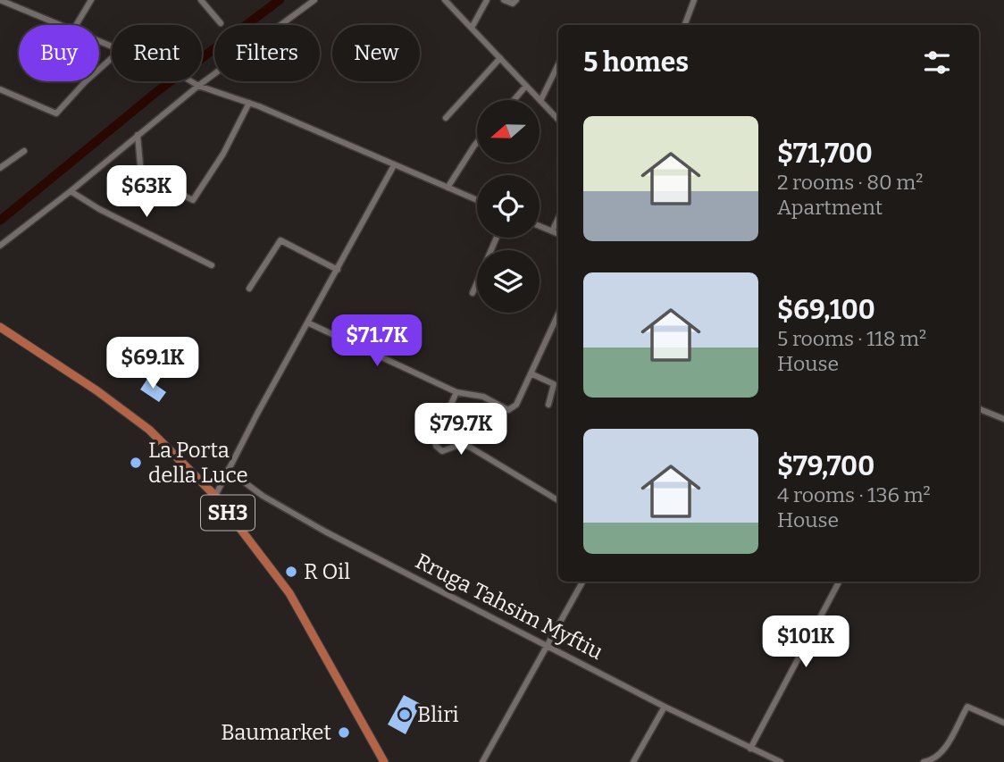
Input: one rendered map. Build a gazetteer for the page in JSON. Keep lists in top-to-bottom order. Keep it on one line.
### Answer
{"streets":{"main road":["SH3"],"street":["Rruga Tahsim Myftiu"]},"places":["La Porta della Luce","R Oil","Bliri","Baumarket"],"north":"left","page":{"chip":["Buy","Rent","Filters","New"],"heading":"5 homes","list":[{"name":"$71,700","note":"2 rooms · 80 m² · Apartment"},{"name":"$69,100","note":"5 rooms · 118 m² · House"},{"name":"$79,700","note":"4 rooms · 136 m² · House"}],"price":["$63K","$71.7K","$69.1K","$79.7K","$101K"]}}
